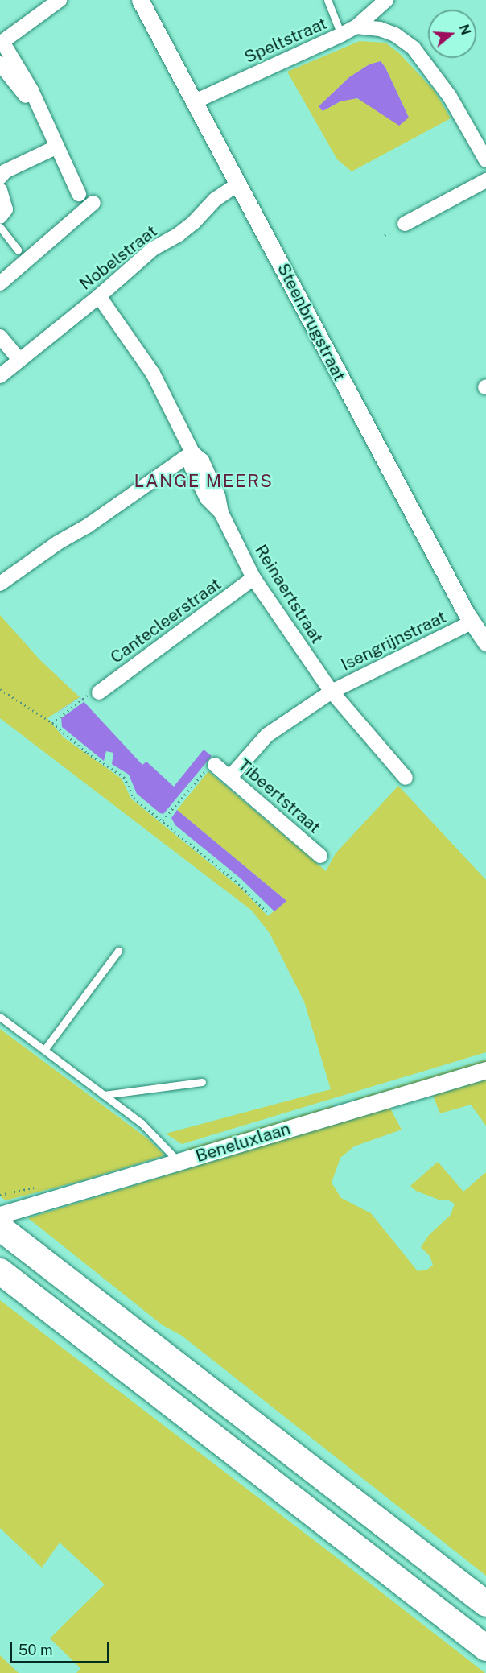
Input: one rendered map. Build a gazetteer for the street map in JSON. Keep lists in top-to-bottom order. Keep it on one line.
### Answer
{"streets":{"street":["Speltstraat","Nobelstraat","Steenbrugstraat","Reinaertstraat","Cantecleerstraat","Isengrijnstraat","Tibeertstraat","Beneluxlaan"]},"crossings":[["Speltstraat","Steenbrugstraat"],["Nobelstraat","Steenbrugstraat"],["Nobelstraat","Reinaertstraat"],["Steenbrugstraat","Isengrijnstraat"],["Reinaertstraat","Cantecleerstraat"],["Reinaertstraat","Isengrijnstraat"],["Isengrijnstraat","Tibeertstraat"]],"districts":["LANGE MEERS"],"scale_bar":"50 m","north":"right"}
